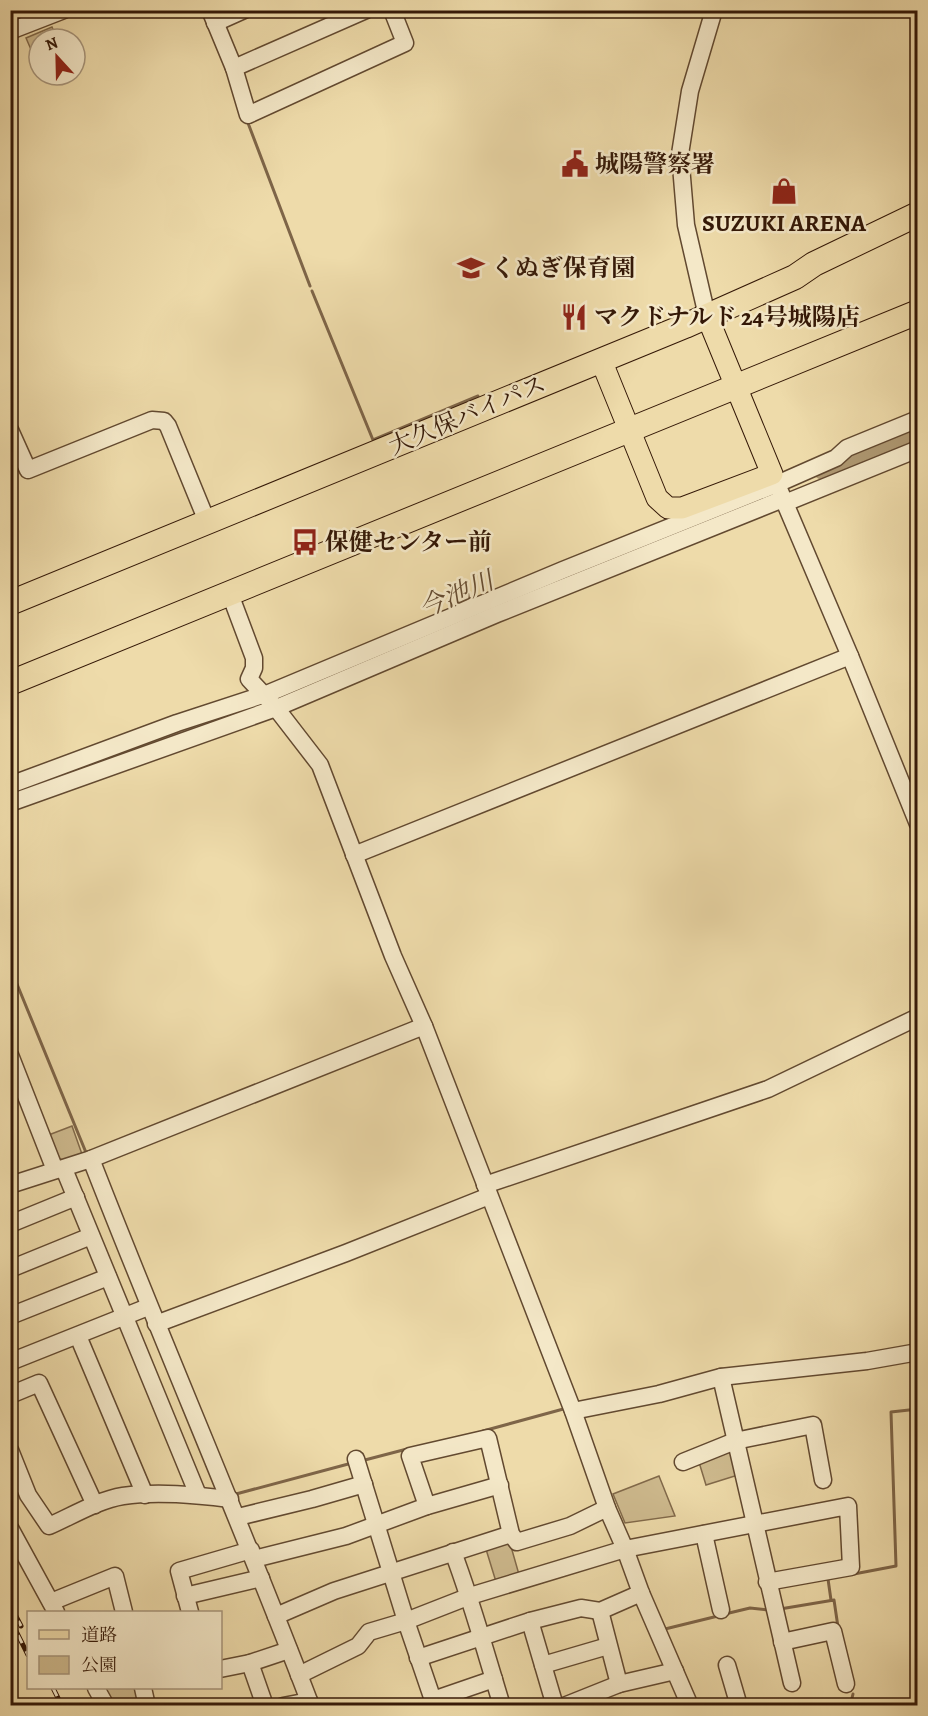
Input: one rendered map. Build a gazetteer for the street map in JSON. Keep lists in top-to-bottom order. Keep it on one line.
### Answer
{"streets":{"highway":["大久保バイパス"]},"water":["今池川"],"places":{"public building":["城陽警察署"],"shop":["SUZUKI ARENA"],"school or university":["くぬぎ保育園"],"restaurant":["マクドナルド 24号城陽店"],"bus stop":["保健センター前"]},"legend":["道路","公園"],"north":"top"}
